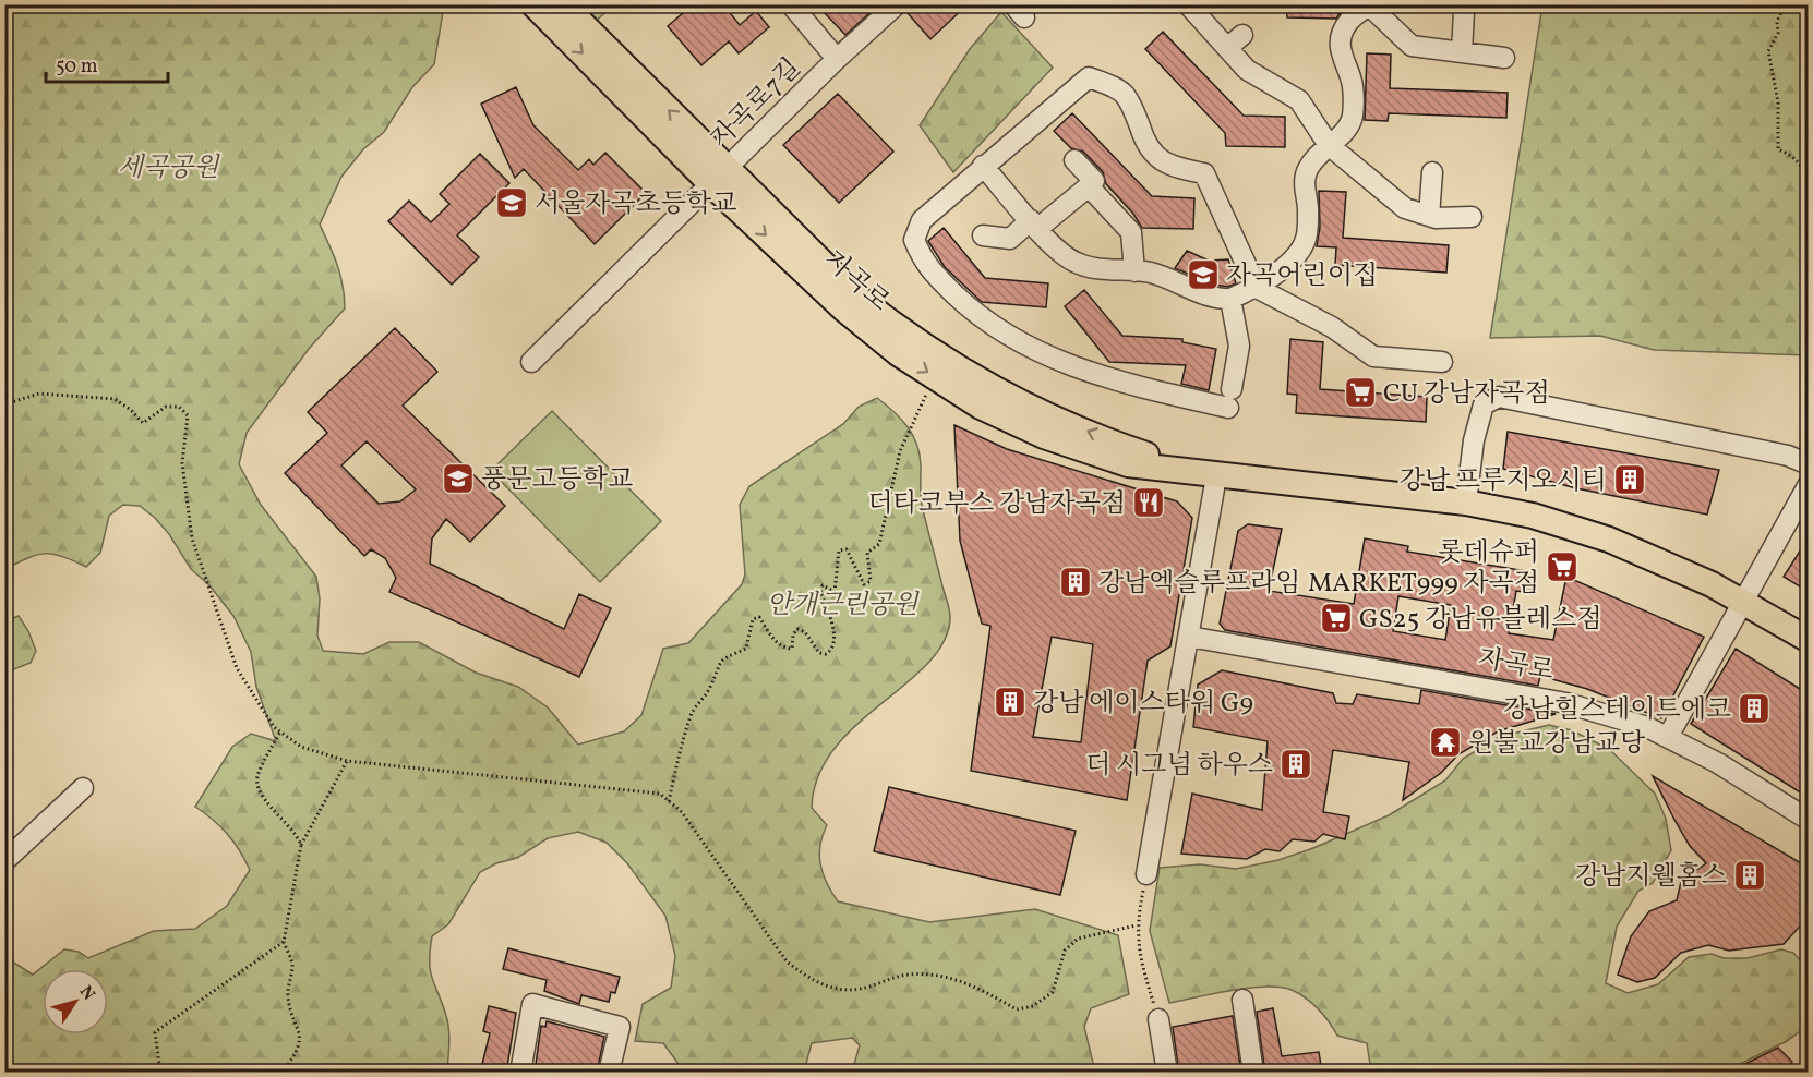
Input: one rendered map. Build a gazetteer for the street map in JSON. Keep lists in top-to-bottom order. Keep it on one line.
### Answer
{"streets":{"main road":["자곡로"],"street":["자곡로7길"]},"crossings":[["자곡로7길","자곡로"]],"parks":["세곡공원","안개근린공원"],"places":{"school or university":["서울자곡초등학교","자곡어린이집","풍문고등학교"],"supermarket":["CU 강남자곡점","롯데슈퍼 MARKET999 자곡점","GS25 강남유블레스점"],"building":["강남 프루지오시티","강남엑슬루프라임","강남 에이스타워 G9","강남힐스테이트에코","더 시그넘 하우스","강남지웰홈스"],"restaurant":["더타코부스 강남자곡점"],"temple":["원불교강남교당"]},"scale_bar":"50 m","north":"top right"}
